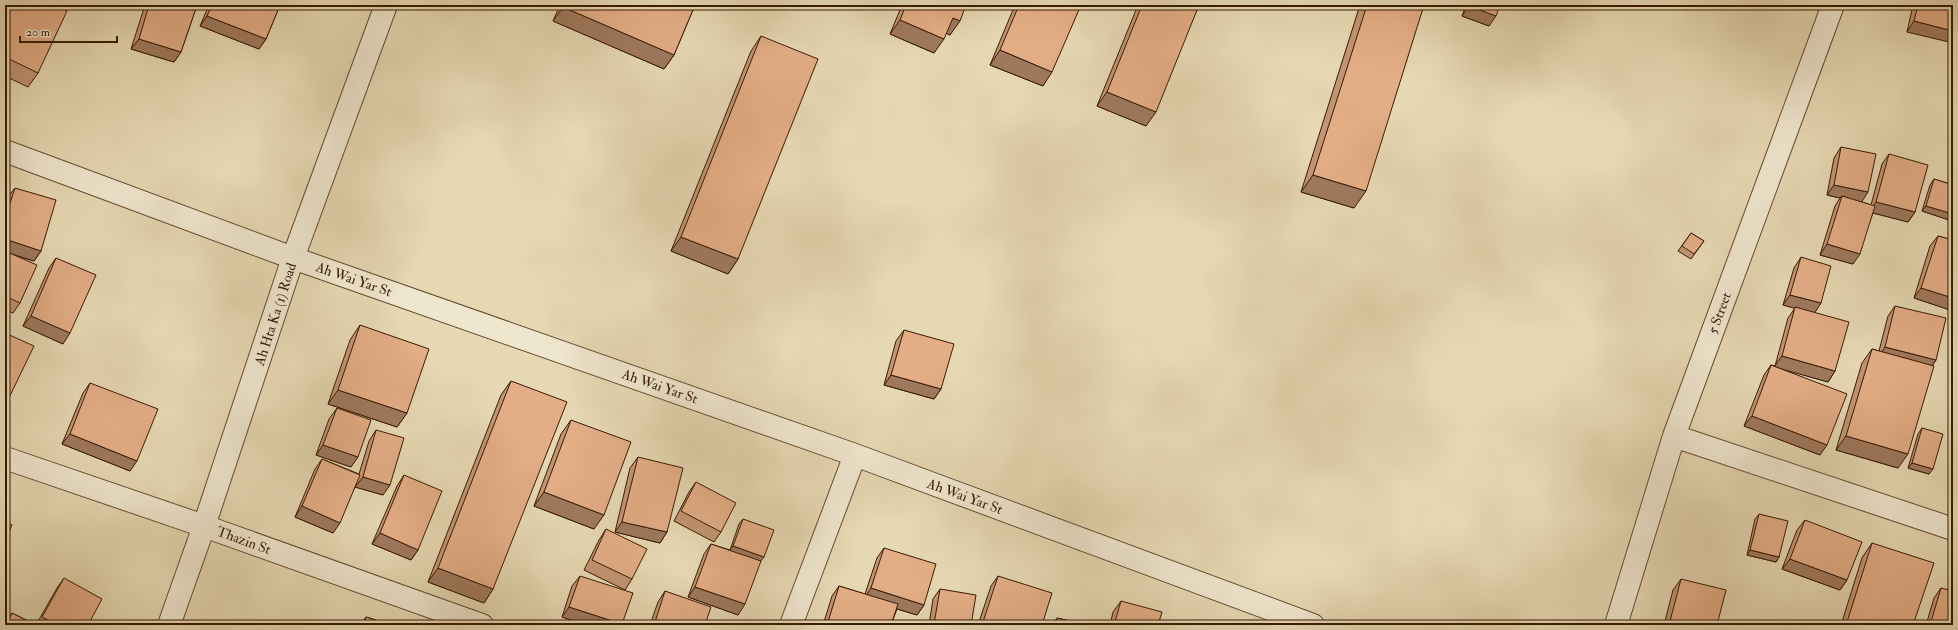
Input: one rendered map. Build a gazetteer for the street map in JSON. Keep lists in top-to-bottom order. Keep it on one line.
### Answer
{"streets":{"street":["Ah Wai Yar St","5 Street","Ah Hta Ka (1) Road","Thazin St"]},"crossings":[["Ah Wai Yar St","Ah Hta Ka (1) Road"],["Ah Hta Ka (1) Road","Thazin St"]],"scale_bar":"20 m"}
